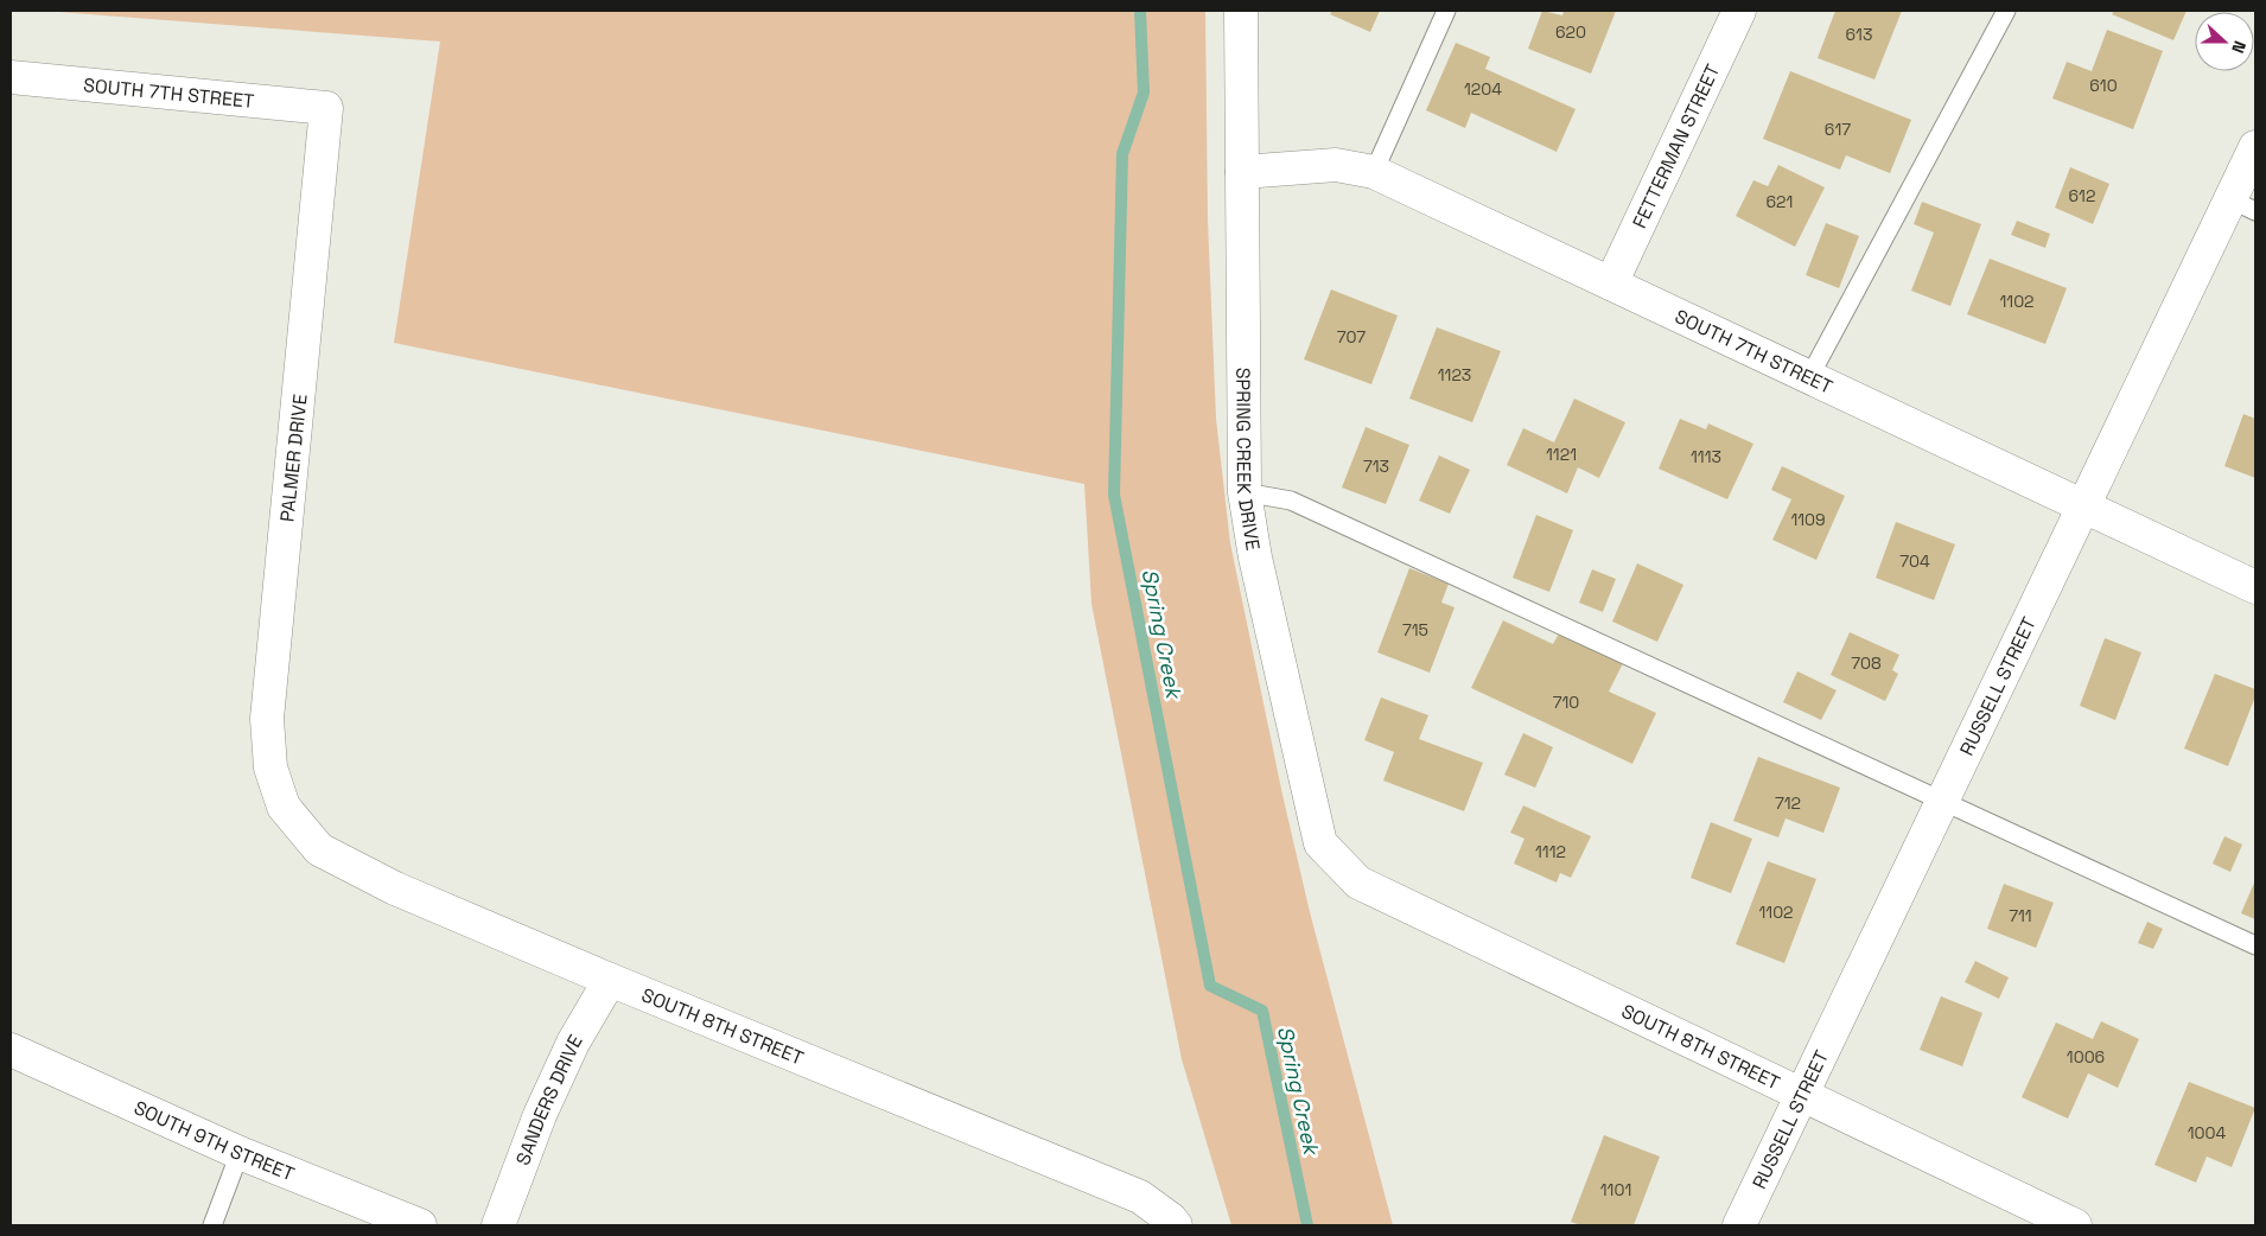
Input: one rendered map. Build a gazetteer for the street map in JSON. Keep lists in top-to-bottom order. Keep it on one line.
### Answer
{"streets":{"street":["SOUTH 7TH STREET","FETTERMAN STREET","PALMER DRIVE","SPRING CREEK DRIVE","RUSSELL STREET","SOUTH 8TH STREET","SANDERS DRIVE","SOUTH 9TH STREET"]},"crossings":[["SOUTH 7TH STREET","FETTERMAN STREET"],["SOUTH 7TH STREET","PALMER DRIVE"],["SOUTH 7TH STREET","SPRING CREEK DRIVE"],["SOUTH 7TH STREET","RUSSELL STREET"],["PALMER DRIVE","SOUTH 8TH STREET"],["SPRING CREEK DRIVE","SOUTH 8TH STREET"],["RUSSELL STREET","SOUTH 8TH STREET"],["SOUTH 8TH STREET","SANDERS DRIVE"]],"water":["Spring Creek"],"house_numbers":["620","613","610","1204","617","612","621","1102","707","1123","1121","1113","713","1109","704","715","708","710","712","1112","1102","711","1006","1004","1101"],"north":"right"}
